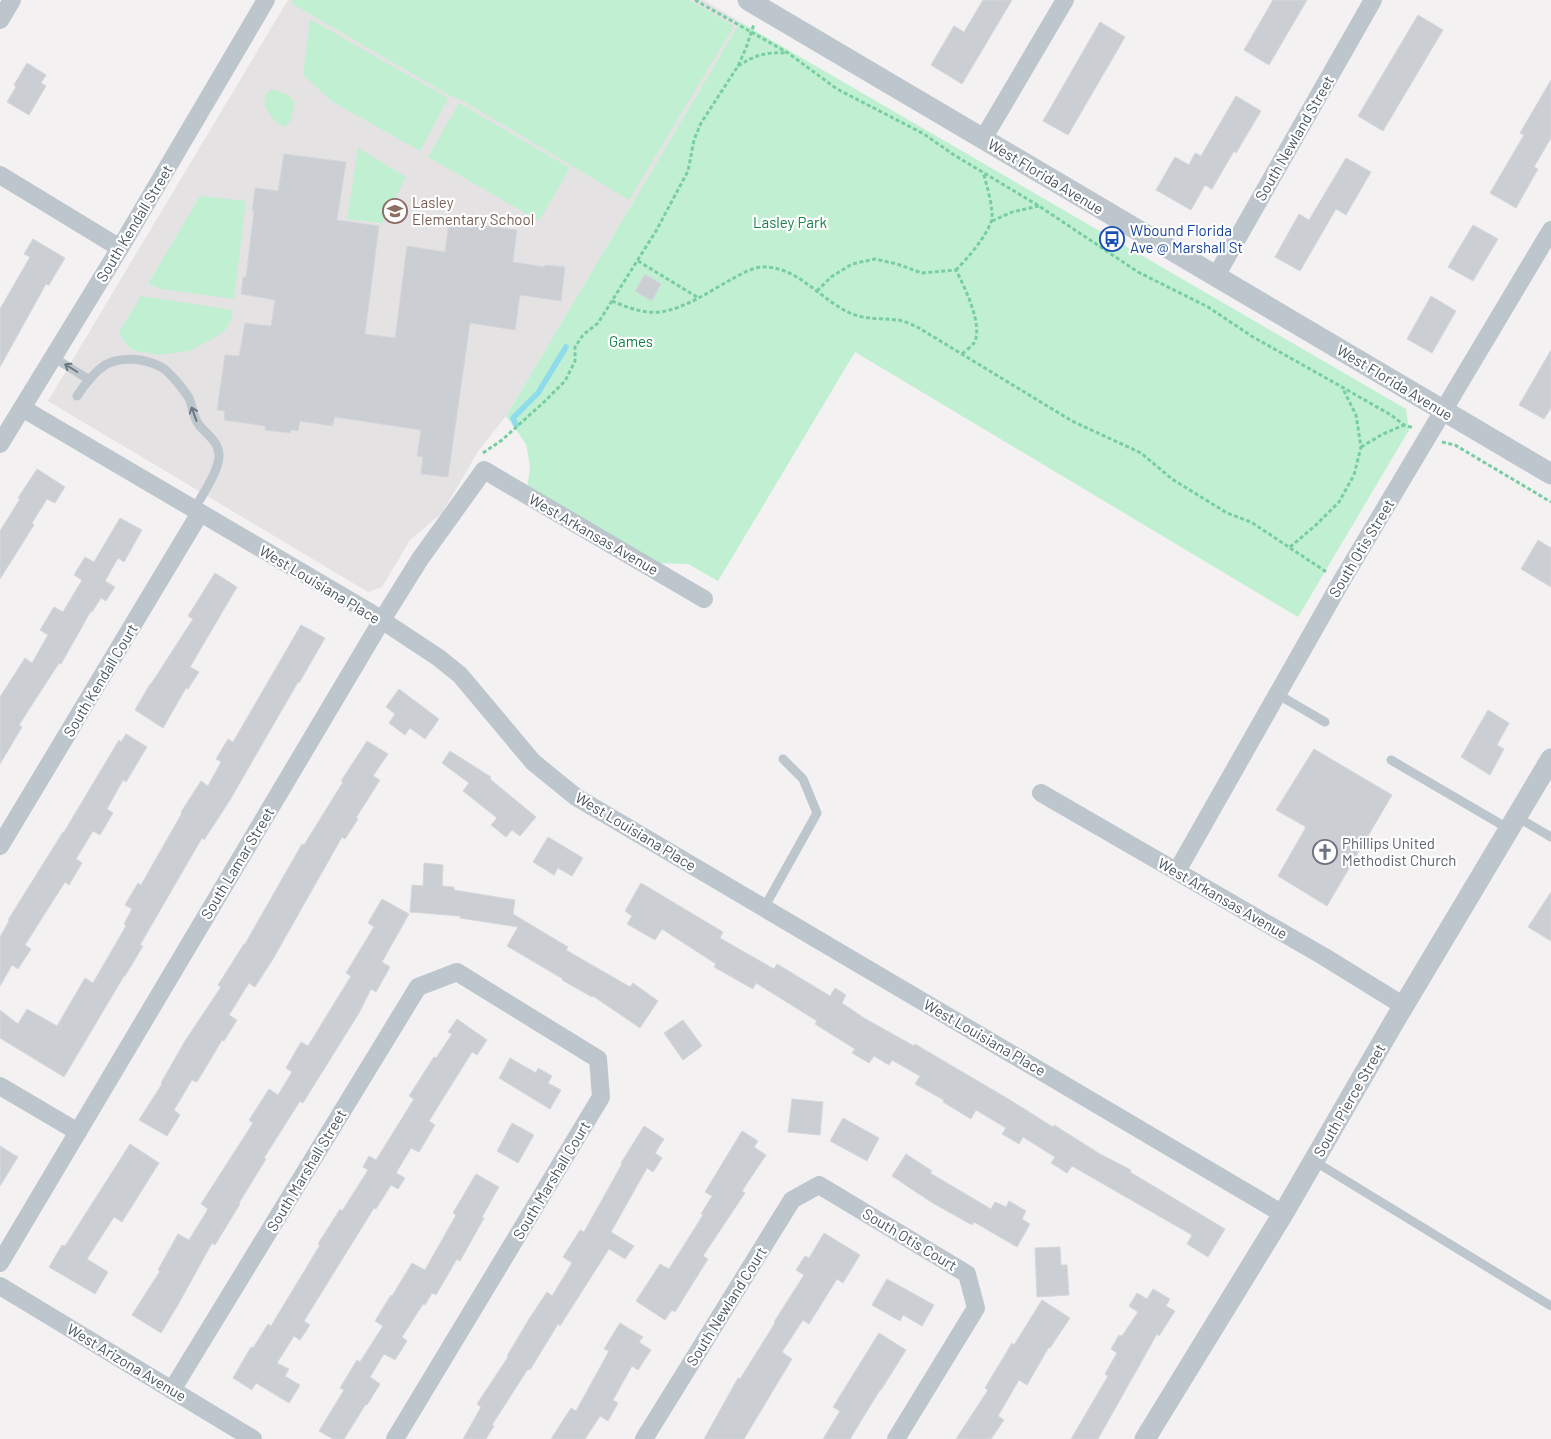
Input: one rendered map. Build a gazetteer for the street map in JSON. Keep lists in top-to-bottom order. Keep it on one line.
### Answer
{"streets":{"street":["South Newland Street","West Florida Avenue","South Kendall Street","West Arkansas Avenue","South Otis Street","West Louisiana Place","South Kendall Court","South Lamar Street","South Pierce Street","South Marshall Street","South Marshall Court","South Otis Court","South Newland Court","West Arizona Avenue"]},"crossings":[["South Newland Street","West Florida Avenue"],["West Florida Avenue","South Otis Street"],["South Kendall Street","West Louisiana Place"],["West Arkansas Avenue","South Otis Street"],["West Arkansas Avenue","South Lamar Street"],["West Arkansas Avenue","South Pierce Street"],["West Louisiana Place","South Kendall Court"],["West Louisiana Place","South Lamar Street"],["West Louisiana Place","South Pierce Street"],["South Marshall Street","South Marshall Court"],["South Marshall Street","West Arizona Avenue"],["South Otis Court","South Newland Court"]],"parks":["Lasley Park","Games"],"places":{"school or university":["Lasley Elementary School"],"bus stop":["Wbound Florida Ave @ Marshall St"],"church":["Phillips United Methodist Church"]}}
